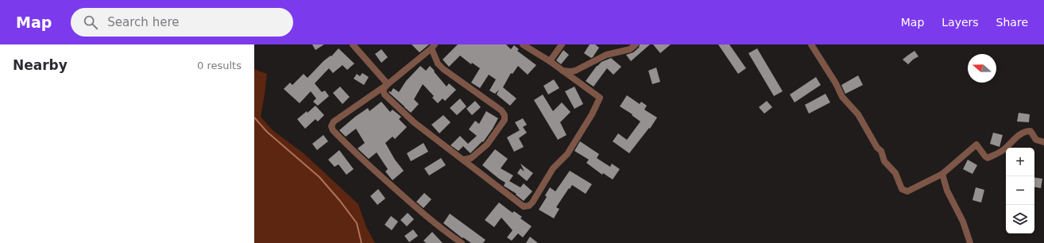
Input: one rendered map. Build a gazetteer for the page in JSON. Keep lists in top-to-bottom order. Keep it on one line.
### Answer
{"north":"left","page":{"header":"Map","search":"Search here","nav":["Map","Layers","Share"],"heading":["Nearby","0 results"],"map_buttons":["+","−"]}}
